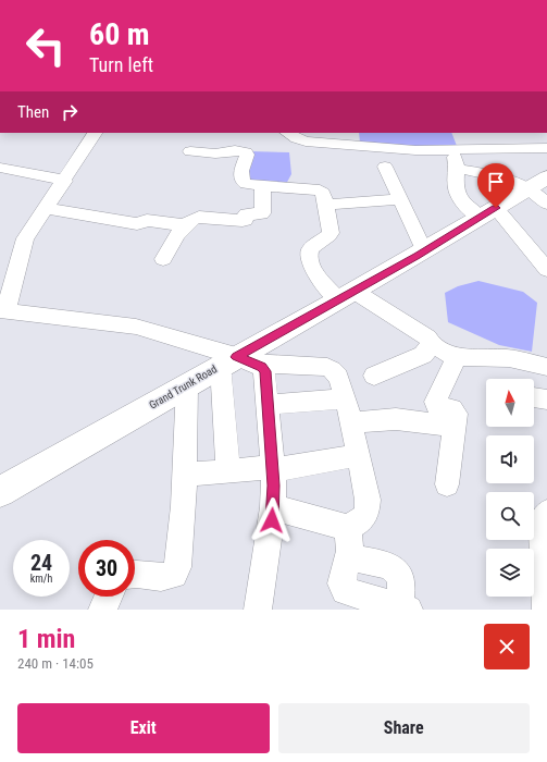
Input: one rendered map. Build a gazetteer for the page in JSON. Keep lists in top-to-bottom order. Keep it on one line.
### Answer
{"streets":{"main road":["Grand Trunk Road"]},"north":"top","page":{"turn":["60 m","Turn left"],"then":"Then","speed":"24 km/h","limit":"30","heading":["1 min","240 m · 14:05"],"buttons":["Exit","Share"]}}
